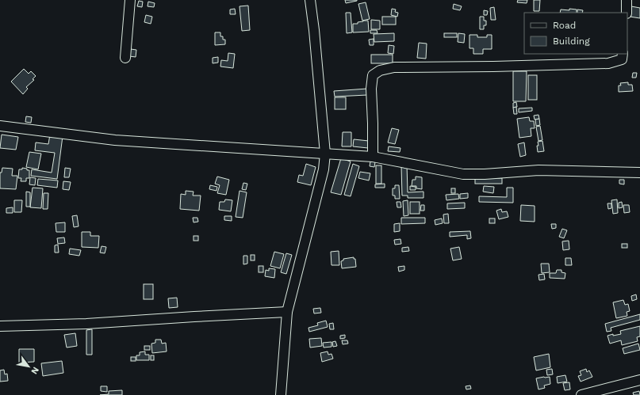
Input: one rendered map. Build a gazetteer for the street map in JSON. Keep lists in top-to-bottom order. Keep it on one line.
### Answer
{"legend":["Road","Building"],"north":"bottom right"}
